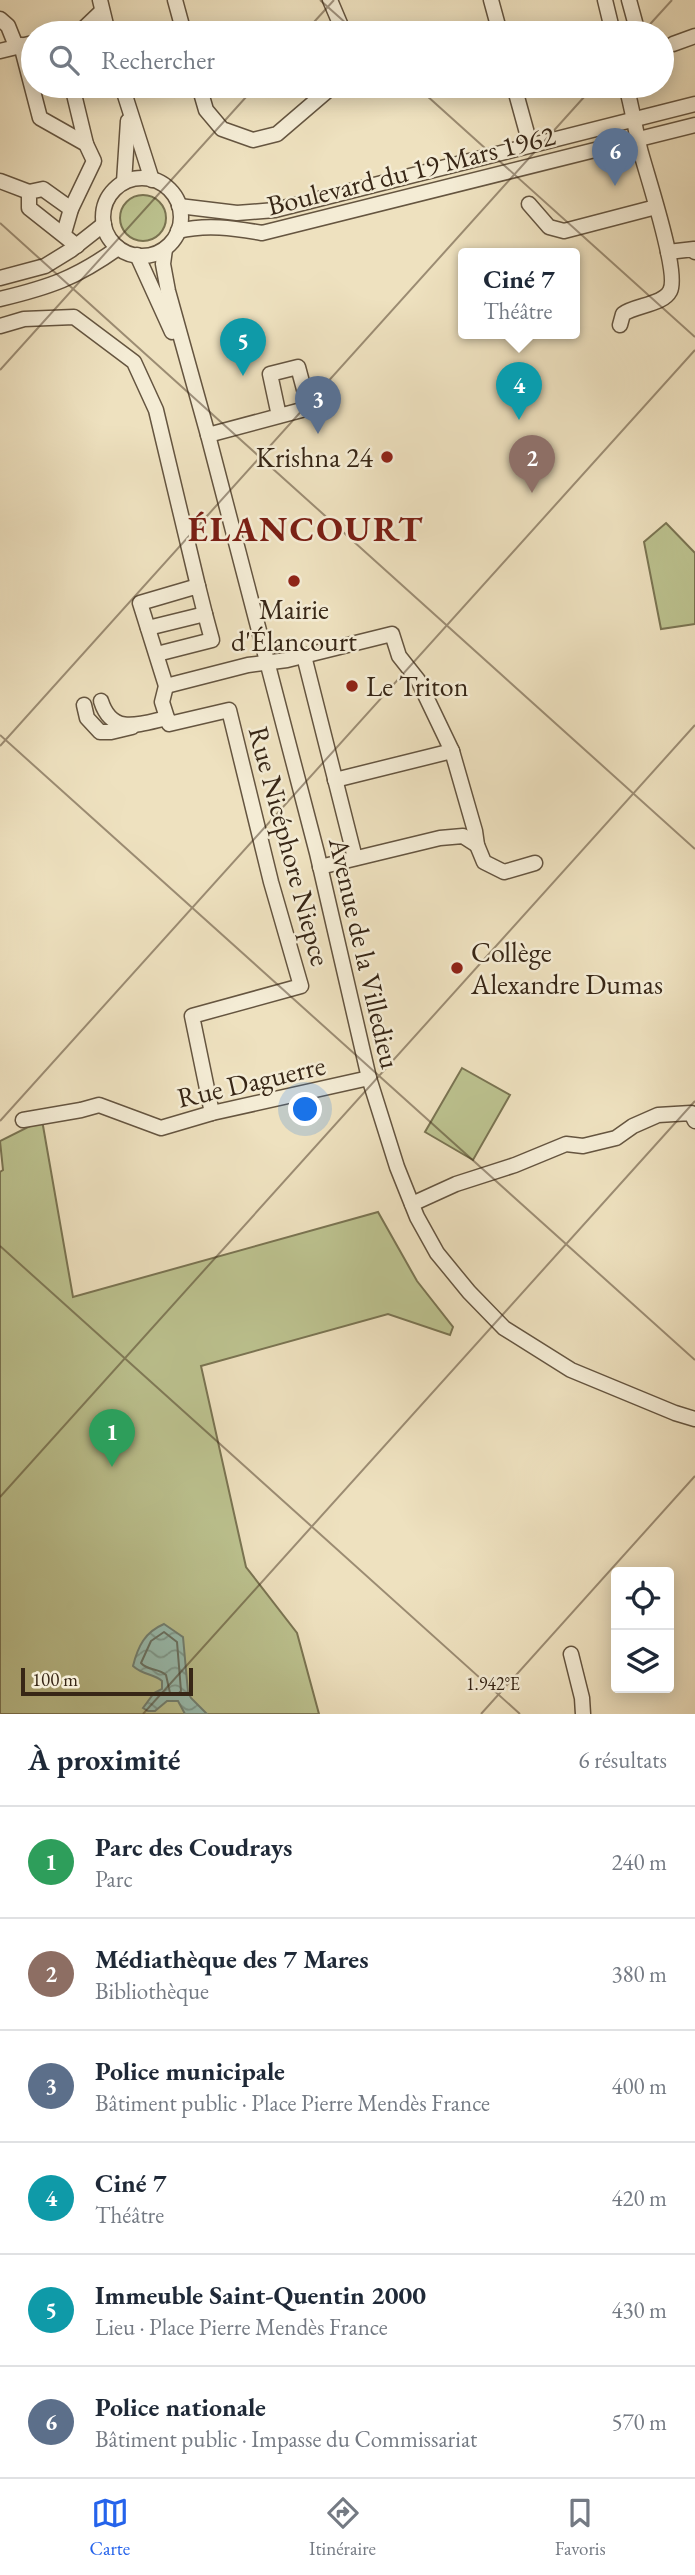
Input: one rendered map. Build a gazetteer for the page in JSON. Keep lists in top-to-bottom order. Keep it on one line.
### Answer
{"streets":{"street":["Boulevard du 19 Mars 1962","Rue Nicéphore Niepce","Avenue de la Villedieu","Rue Daguerre"]},"crossings":[["Boulevard du 19 Mars 1962","Avenue de la Villedieu"],["Rue Nicéphore Niepce","Rue Daguerre"],["Avenue de la Villedieu","Rue Daguerre"]],"districts":["ÉLANCOURT"],"places":["Krishna 24","Mairie d'Élancourt","Le Triton","Collège Alexandre Dumas"],"scale_bar":"100 m","page":{"search":"Rechercher","pins":["6","5","4","3","2","1"],"popup":["Ciné 7","Théâtre"],"scale":"100 m","heading":["À proximité","6 résultats"],"list":[{"mark":"1","name":"Parc des Coudrays","note":"Parc","value":"240 m"},{"mark":"2","name":"Médiathèque des 7 Mares","note":"Bibliothèque","value":"380 m"},{"mark":"3","name":"Police municipale","note":"Bâtiment public · Place Pierre Mendès France","value":"400 m"},{"mark":"4","name":"Ciné 7","note":"Théâtre","value":"420 m"},{"mark":"5","name":"Immeuble Saint-Quentin 2000","note":"Lieu · Place Pierre Mendès France","value":"430 m"},{"mark":"6","name":"Police nationale","note":"Bâtiment public · Impasse du Commissariat","value":"570 m"}],"nav":["Carte","Itinéraire","Favoris"]},"coordinates":["1.942°E"]}
